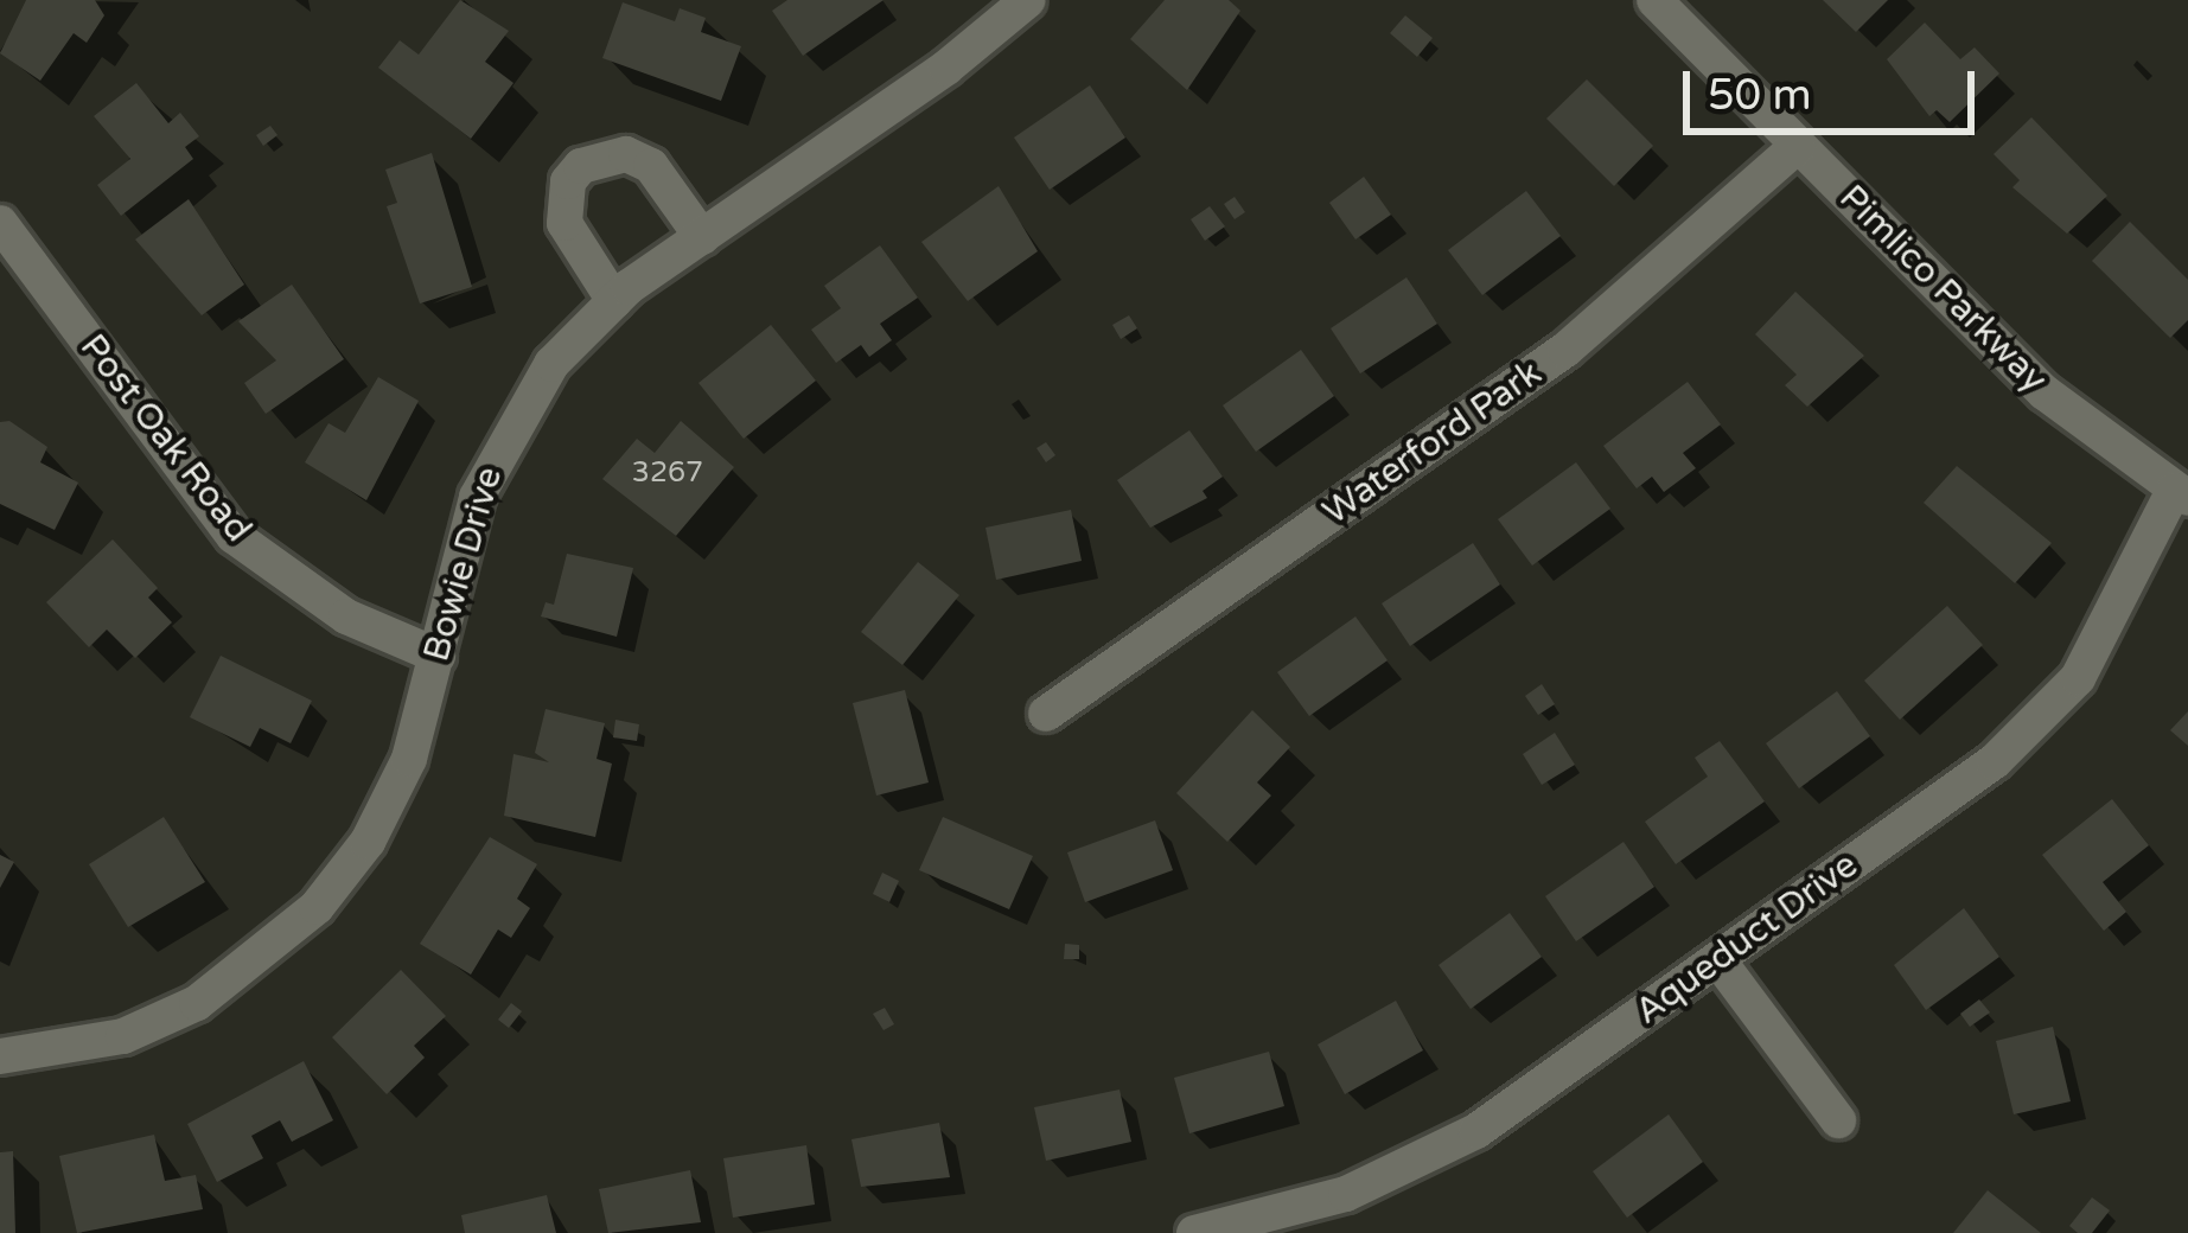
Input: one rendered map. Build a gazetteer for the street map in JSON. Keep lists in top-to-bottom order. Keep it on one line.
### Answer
{"streets":{"street":["Pimlico Parkway","Post Oak Road","Waterford Park","Bowie Drive","Aqueduct Drive"]},"crossings":[["Pimlico Parkway","Waterford Park"],["Pimlico Parkway","Aqueduct Drive"],["Post Oak Road","Bowie Drive"]],"house_numbers":["3267"],"scale_bar":"50 m"}
